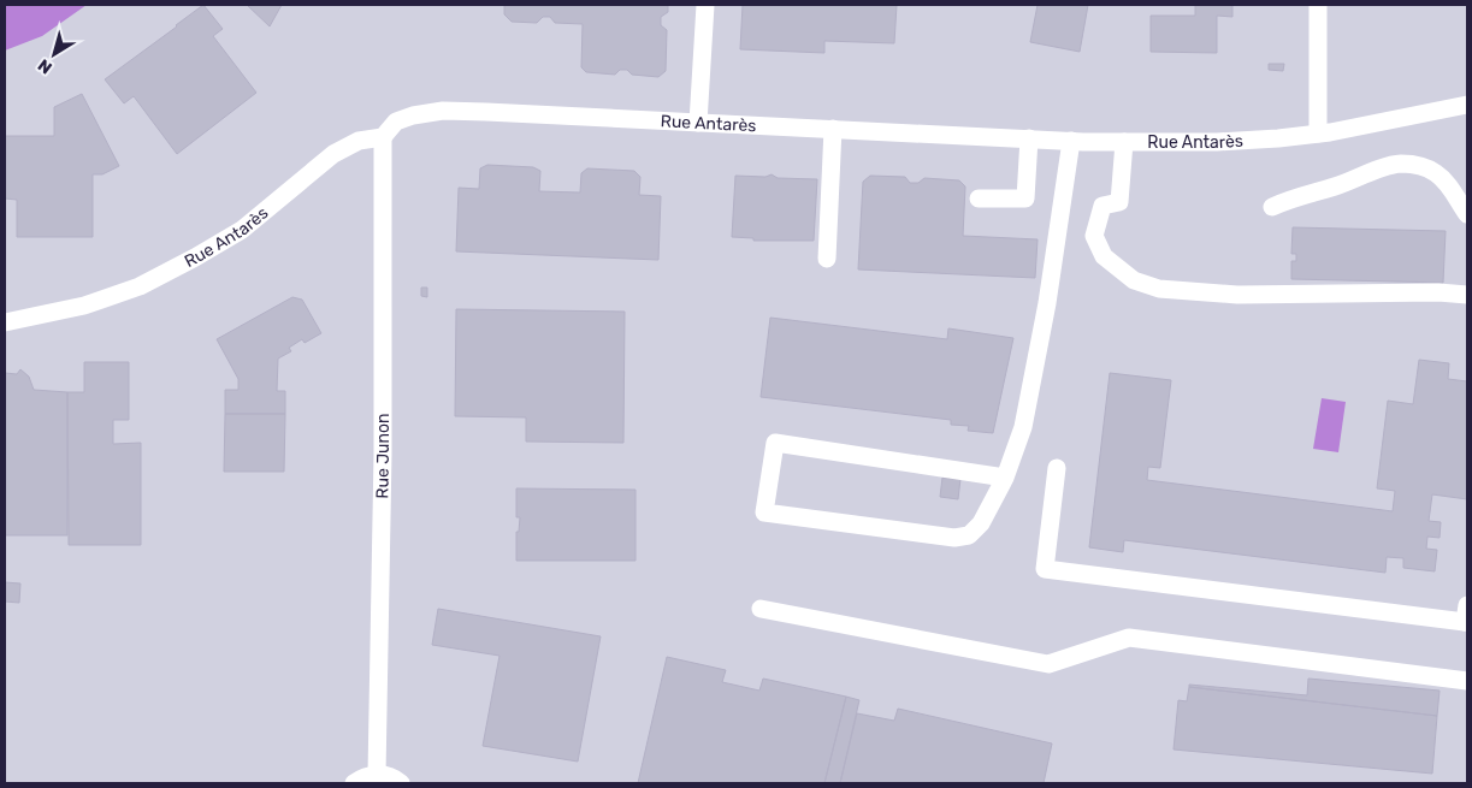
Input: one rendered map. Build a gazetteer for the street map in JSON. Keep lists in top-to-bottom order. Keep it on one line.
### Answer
{"streets":{"street":["Rue Antarès","Rue Junon"]},"crossings":[["Rue Antarès","Rue Junon"]],"north":"bottom left"}
